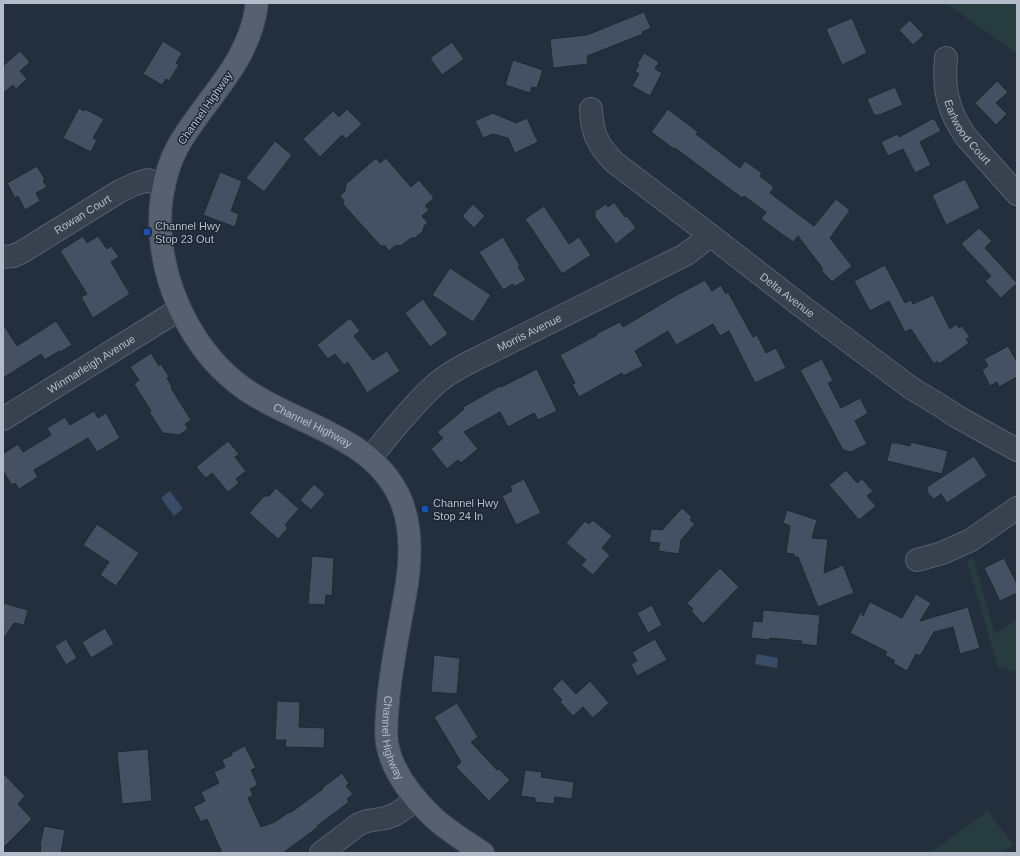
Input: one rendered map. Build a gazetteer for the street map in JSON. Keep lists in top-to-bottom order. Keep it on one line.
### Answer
{"streets":{"main road":["Channel Highway"],"street":["Earlwood Court","Rowan Court","Delta Avenue","Morris Avenue","Winmarleigh Avenue"]},"crossings":[["Channel Highway","Rowan Court"],["Channel Highway","Morris Avenue"],["Channel Highway","Winmarleigh Avenue"],["Delta Avenue","Morris Avenue"]],"places":{"transit":["Channel Hwy Stop 23 Out","Channel Hwy Stop 24 In"]}}
